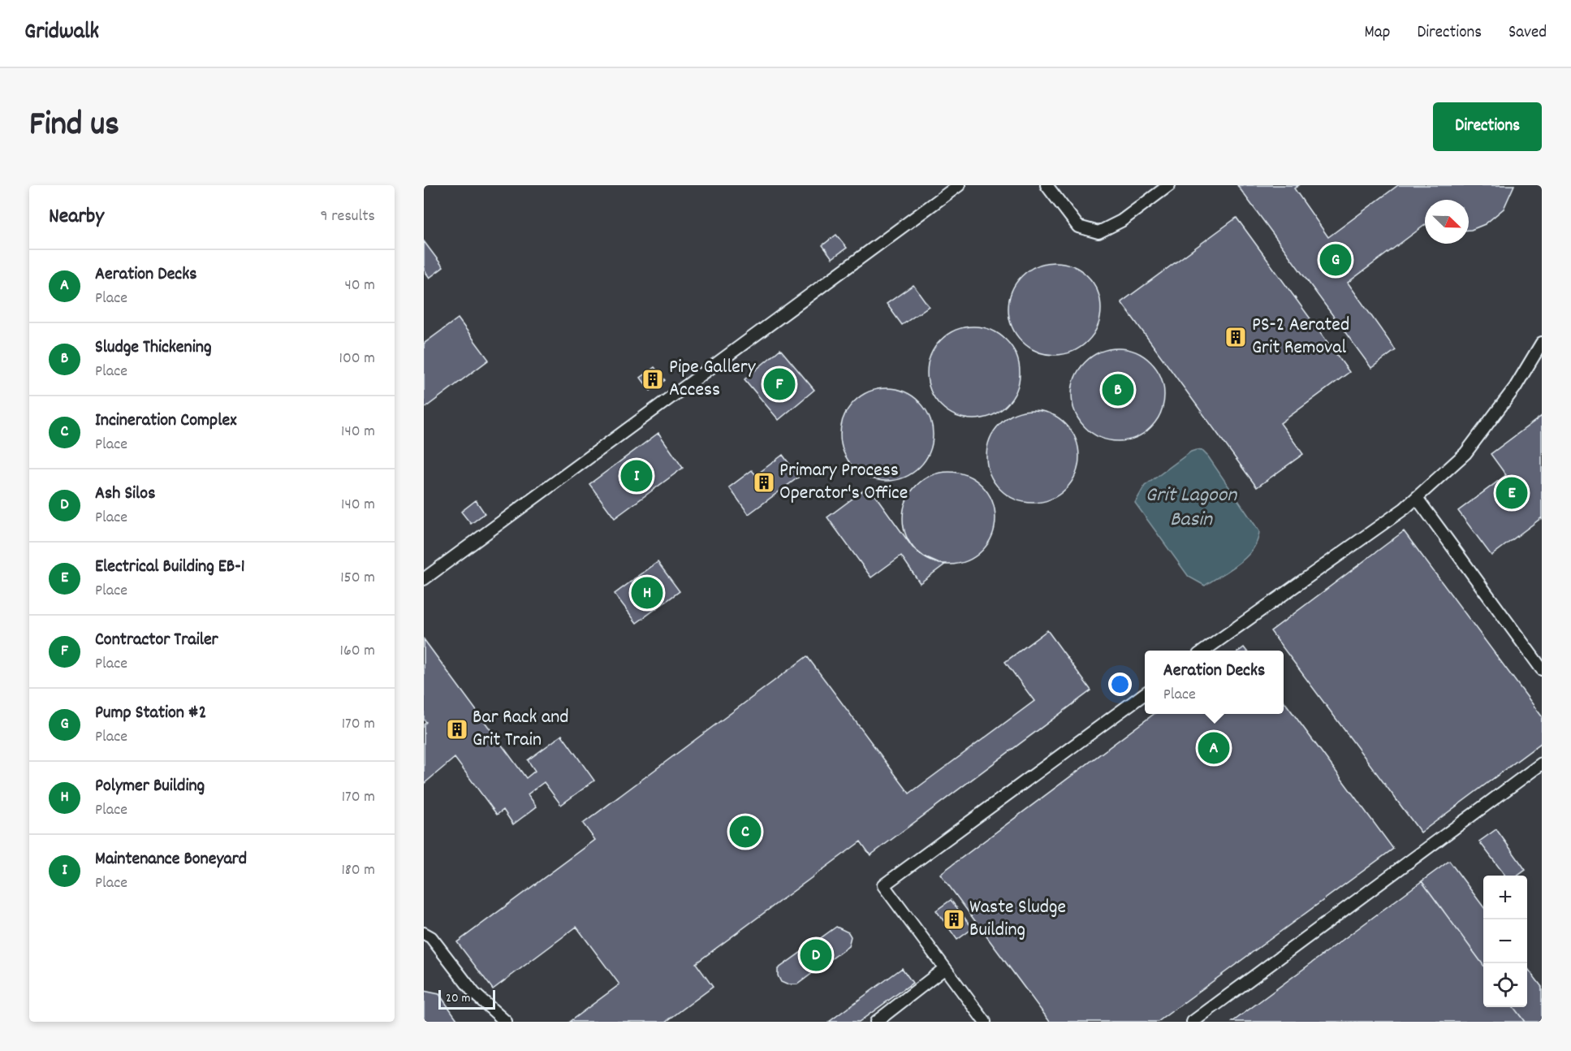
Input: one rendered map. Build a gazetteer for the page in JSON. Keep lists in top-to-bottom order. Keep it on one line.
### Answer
{"water":["Grit Lagoon Basin"],"places":{"building":["PS-2 Aerated Grit Removal","Pipe Gallery Access","Primary Process Operator's Office","Bar Rack and Grit Train","Waste Sludge Building"]},"scale_bar":"20 m","north":"bottom right","page":{"header":"Gridwalk","nav":["Map","Directions","Saved"],"title":"Find us","buttons":"Directions","heading":["Nearby","9 results"],"pins":["G","F","B","I","E","H","A","C","D"],"list":[{"mark":"A","name":"Aeration Decks","note":"Place","value":"40 m"},{"mark":"B","name":"Sludge Thickening","note":"Place","value":"100 m"},{"mark":"C","name":"Incineration Complex","note":"Place","value":"140 m"},{"mark":"D","name":"Ash Silos","note":"Place","value":"140 m"},{"mark":"E","name":"Electrical Building EB-1","note":"Place","value":"150 m"},{"mark":"F","name":"Contractor Trailer","note":"Place","value":"160 m"},{"mark":"G","name":"Pump Station #2","note":"Place","value":"170 m"},{"mark":"H","name":"Polymer Building","note":"Place","value":"170 m"},{"mark":"I","name":"Maintenance Boneyard","note":"Place","value":"180 m"}],"popup":["Aeration Decks","Place"],"map_buttons":["+","−"],"scale":"20 m"}}
